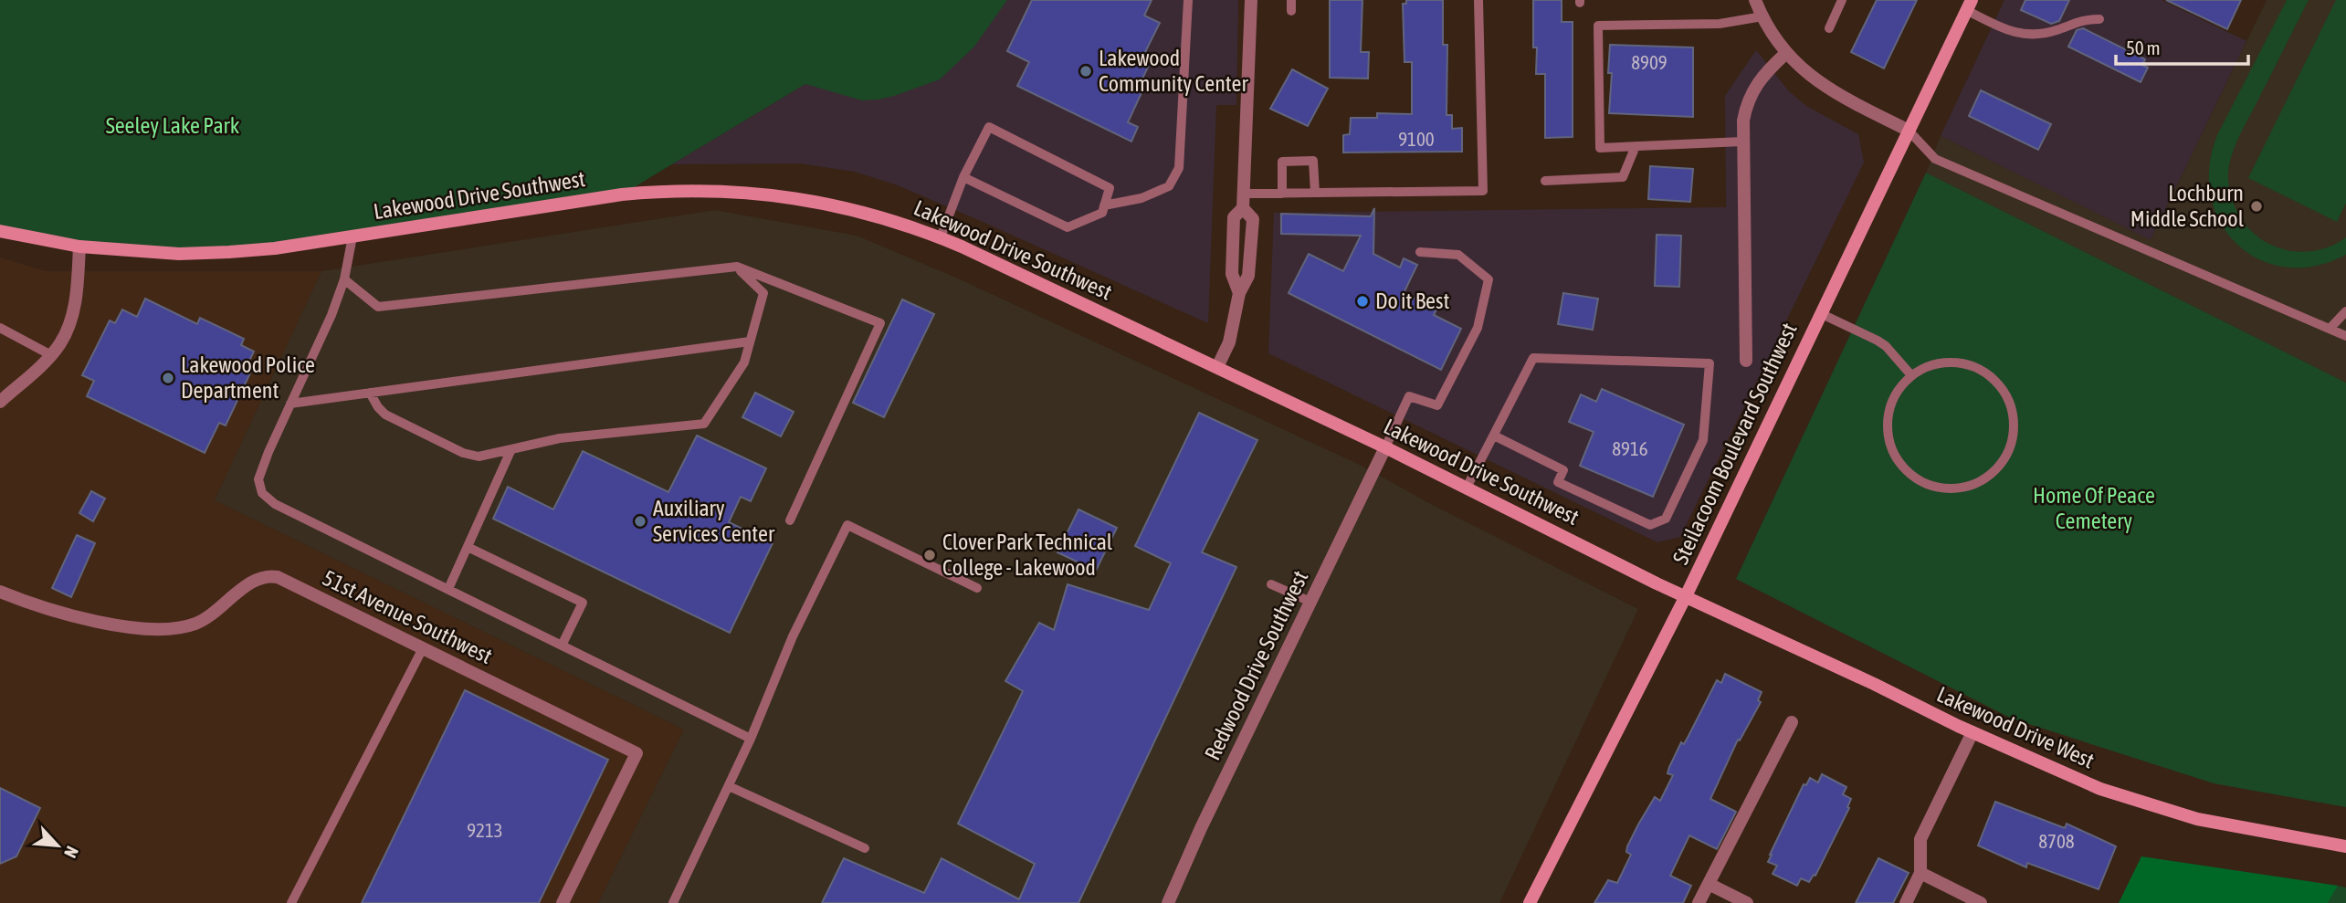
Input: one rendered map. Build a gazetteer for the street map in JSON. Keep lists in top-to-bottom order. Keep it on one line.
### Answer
{"streets":{"main road":["Lakewood Drive Southwest","Steilacoom Boulevard Southwest","Lakewood Drive West"],"street":["51st Avenue Southwest","Redwood Drive Southwest"]},"crossings":[["Lakewood Drive Southwest","Steilacoom Boulevard Southwest"],["Lakewood Drive Southwest","Redwood Drive Southwest"],["Lakewood Drive Southwest","Lakewood Drive West"],["Steilacoom Boulevard Southwest","Lakewood Drive West"]],"parks":["Seeley Lake Park","Home Of Peace Cemetery"],"places":["Lakewood Community Center","Lochburn Middle School","Do it Best","Lakewood Police Department","Auxiliary Services Center","Clover Park Technical College - Lakewood"],"house_numbers":["8909","9100","8916","9213","8708"],"scale_bar":"50 m","north":"bottom right"}
